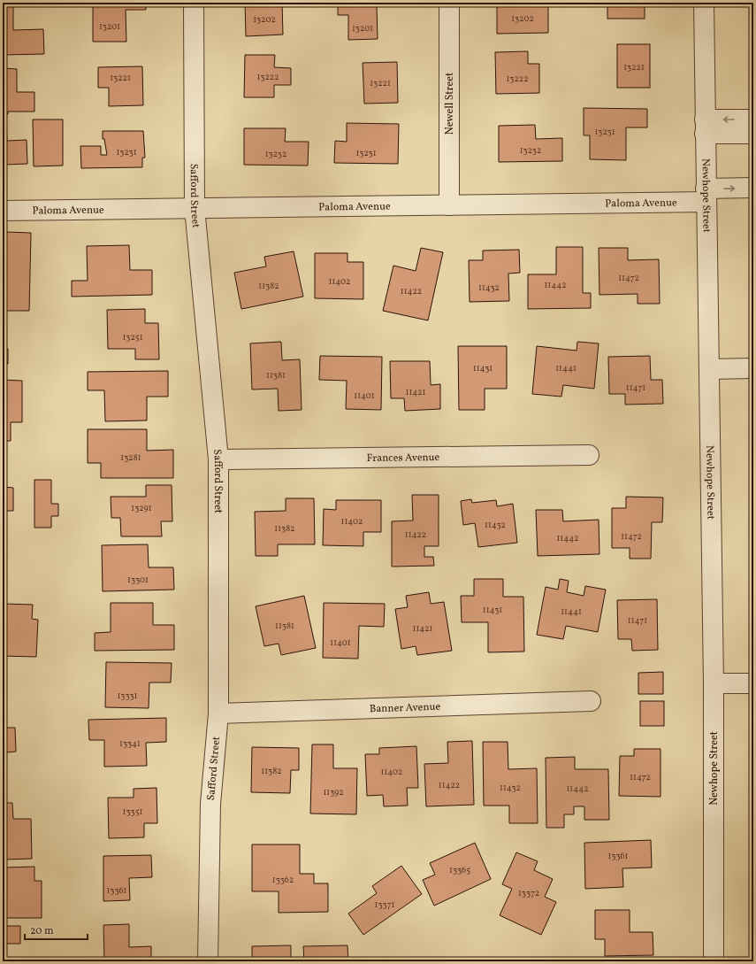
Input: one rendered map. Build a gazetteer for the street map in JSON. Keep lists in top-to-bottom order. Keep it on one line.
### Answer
{"streets":{"street":["Newell Street","Safford Street","Newhope Street","Paloma Avenue","Frances Avenue","Banner Avenue"]},"crossings":[["Newell Street","Paloma Avenue"],["Safford Street","Paloma Avenue"],["Safford Street","Frances Avenue"],["Safford Street","Banner Avenue"],["Newhope Street","Paloma Avenue"]],"house_numbers":["13202","13202","13201","13201","13221","13222","13221","13222","13221","13231","13232","13231","13231","13232","11472","11402","11442","11382","11432","11422","13251","11431","11441","11381","11471","11421","11401","13281","13291","11402","11432","11382","11422","11472","11442","13301","11431","11441","11471","11381","11421","11401","13331","13341","11382","11402","11472","11422","11432","11442","11392","13351","13361","13365","13362","13361","13372","13371"],"scale_bar":"20 m"}
